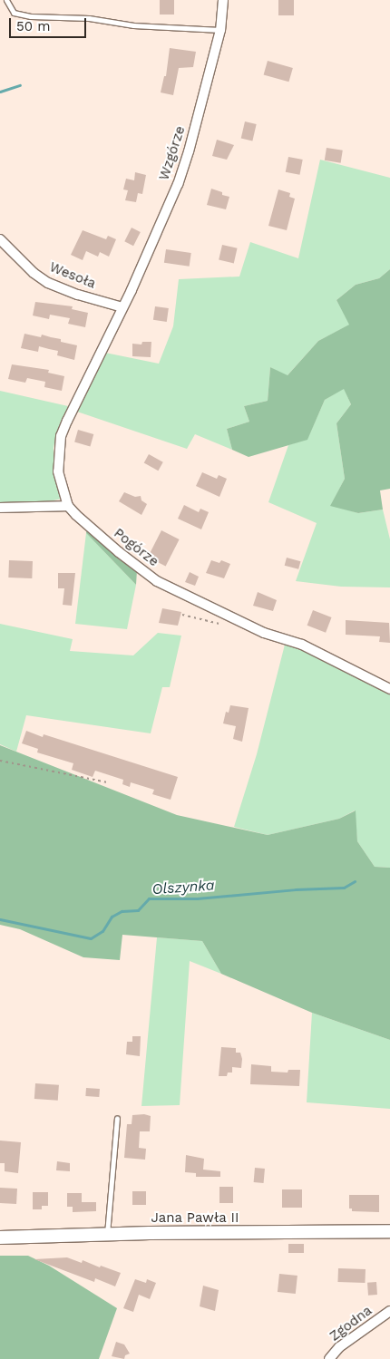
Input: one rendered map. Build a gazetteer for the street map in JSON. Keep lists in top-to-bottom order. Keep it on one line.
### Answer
{"streets":{"street":["Wzgórze","Wesoła","Pogórze","Jana Pawła II","Zgodna"]},"crossings":[["Wzgórze","Wesoła"],["Wzgórze","Pogórze"],["Wesoła","Pogórze"]],"water":["Olszynka"],"scale_bar":"50 m"}
